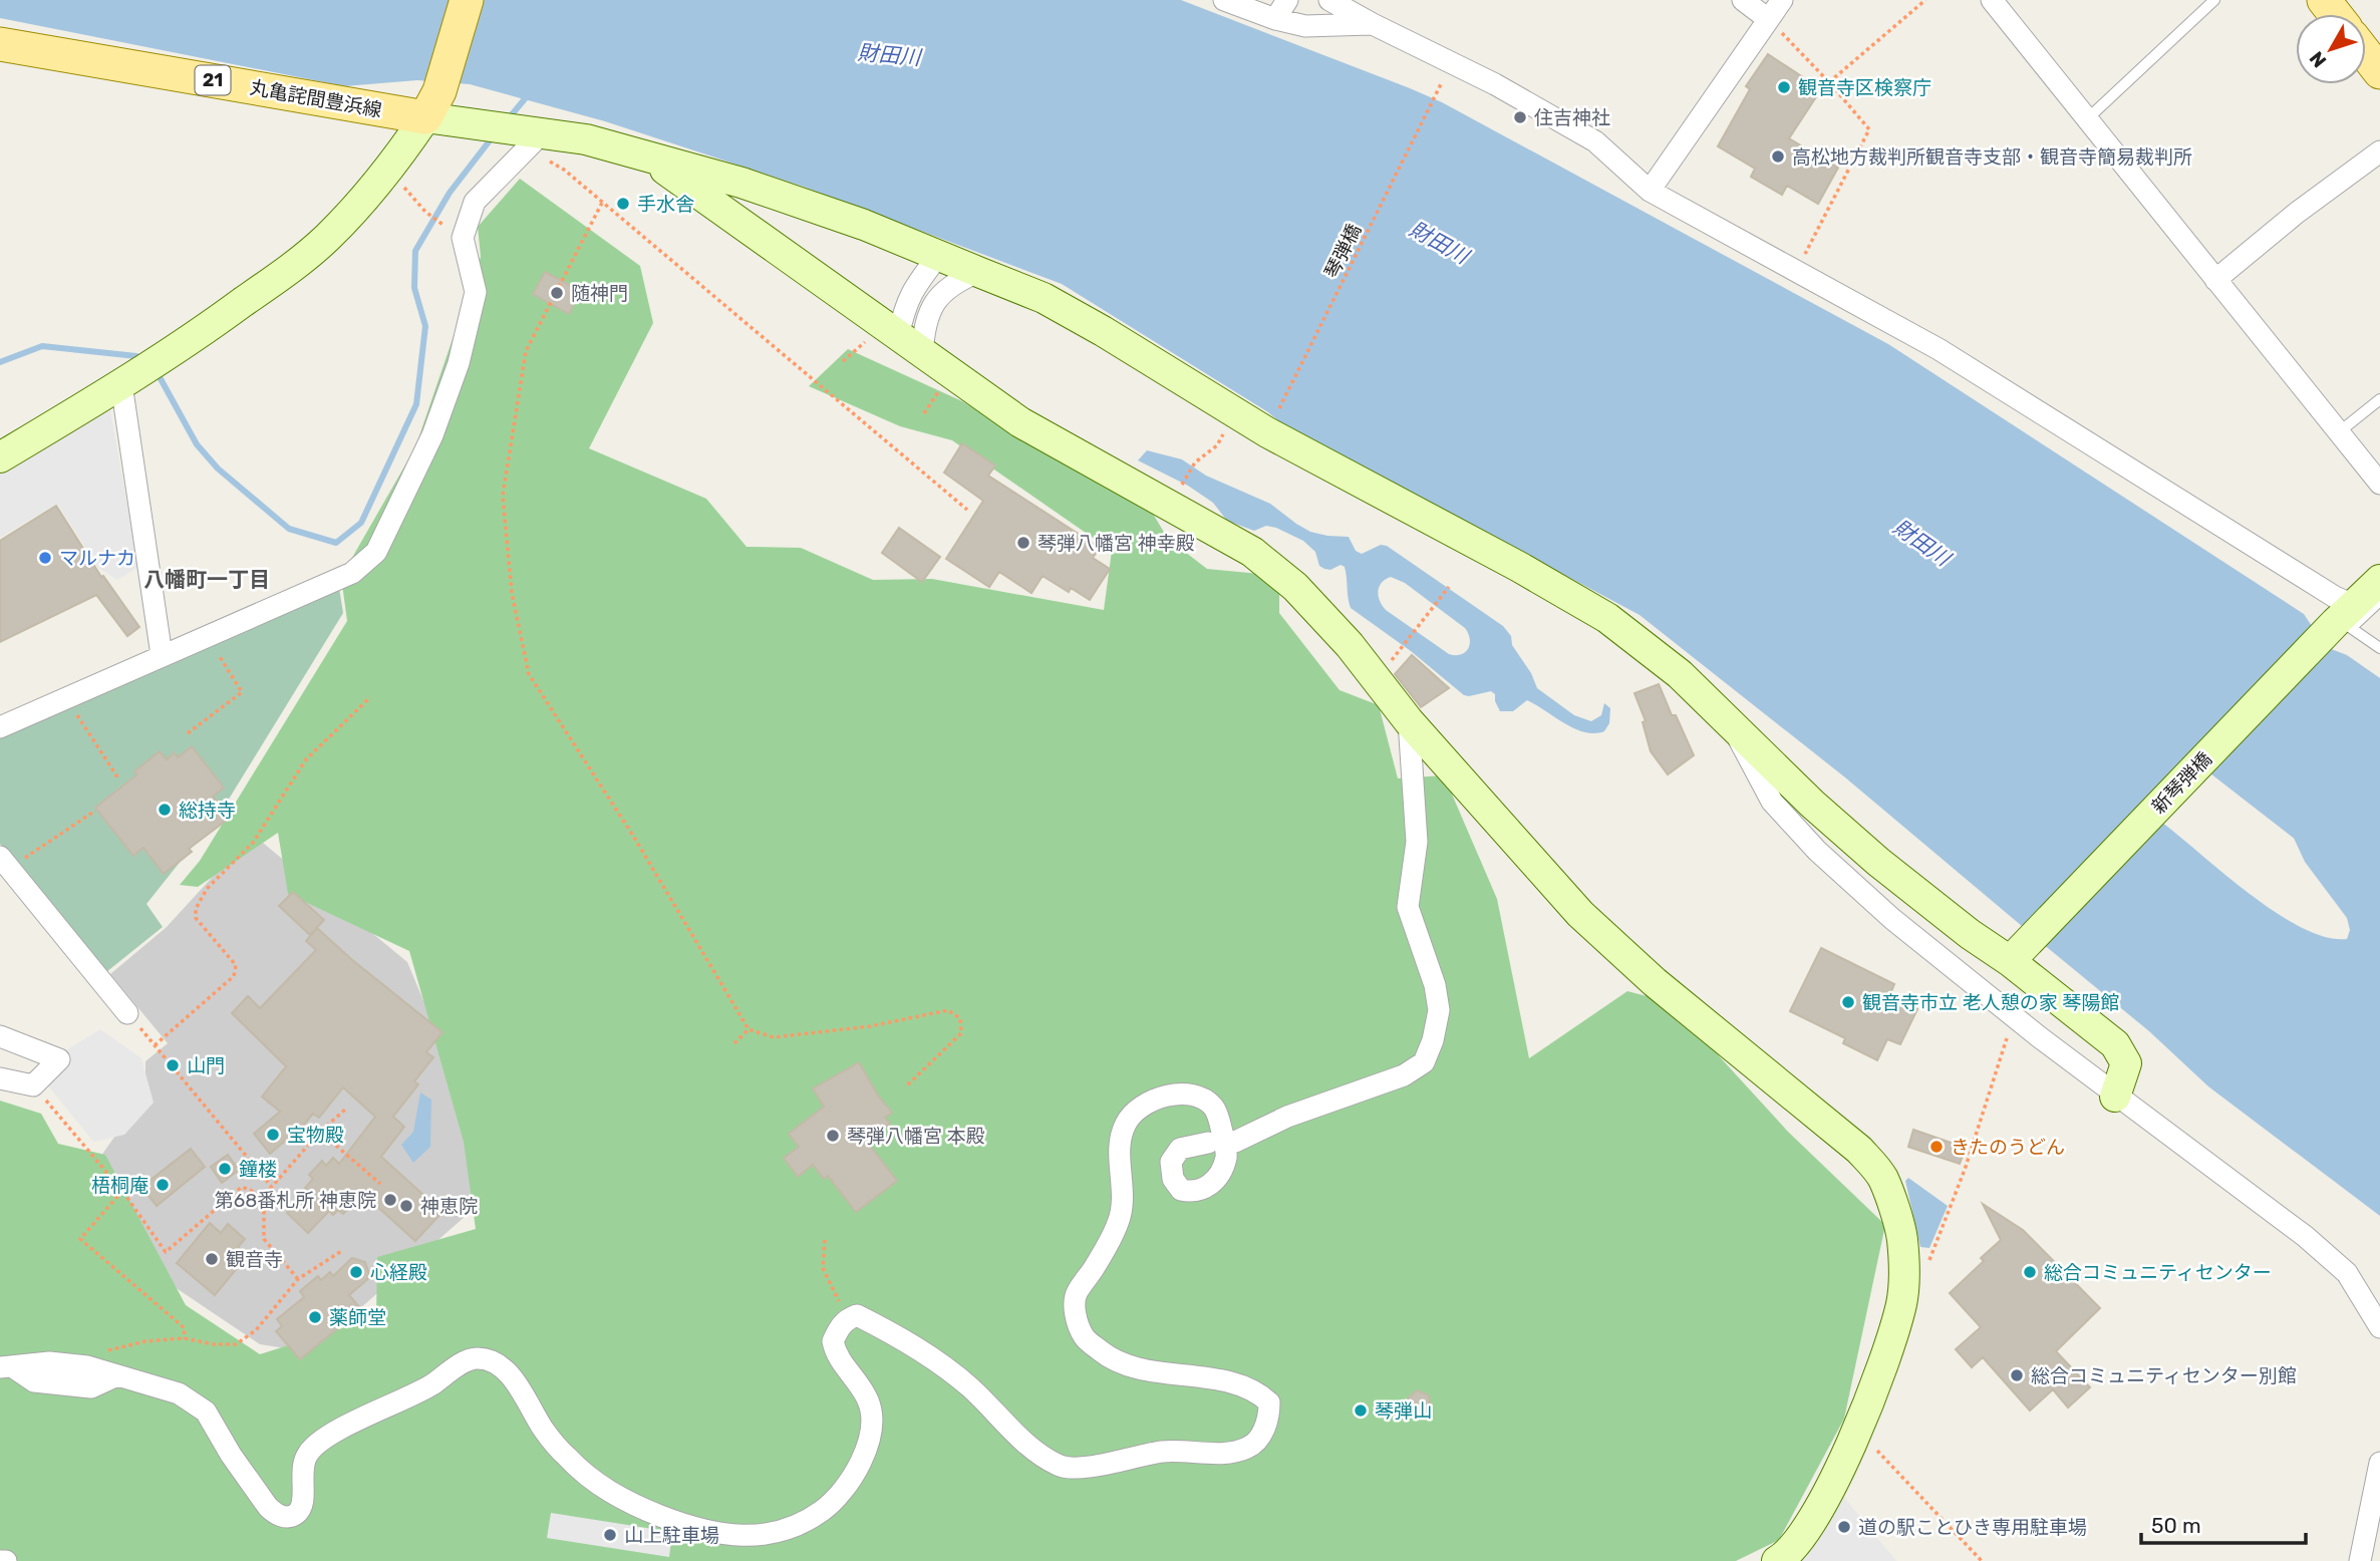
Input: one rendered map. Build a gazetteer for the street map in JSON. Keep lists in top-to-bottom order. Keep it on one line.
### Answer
{"streets":{"main road":["21","丸亀詫間豊浜線"],"street":["新琴弾橋"],"path":["琴弾橋"]},"districts":["八幡町一丁目"],"water":["財田川"],"places":["観音寺区検察庁","住吉神社","高松地方裁判所観音寺支部・観音寺簡易裁判所","手水舎","随神門","琴弾八幡宮 神幸殿","マルナカ","総持寺","観音寺市立 老人憩の家 琴陽館","山門","宝物殿","琴弾八幡宮 本殿","きたのうどん","鐘楼","梧桐庵","第68番札所 神恵院","神恵院","観音寺","心経殿","総合コミュニティセンター","薬師堂","総合コミュニティセンター別館","琴弾山","道の駅ことひき専用駐車場","山上駐車場"],"scale_bar":"50 m","north":"bottom left"}
